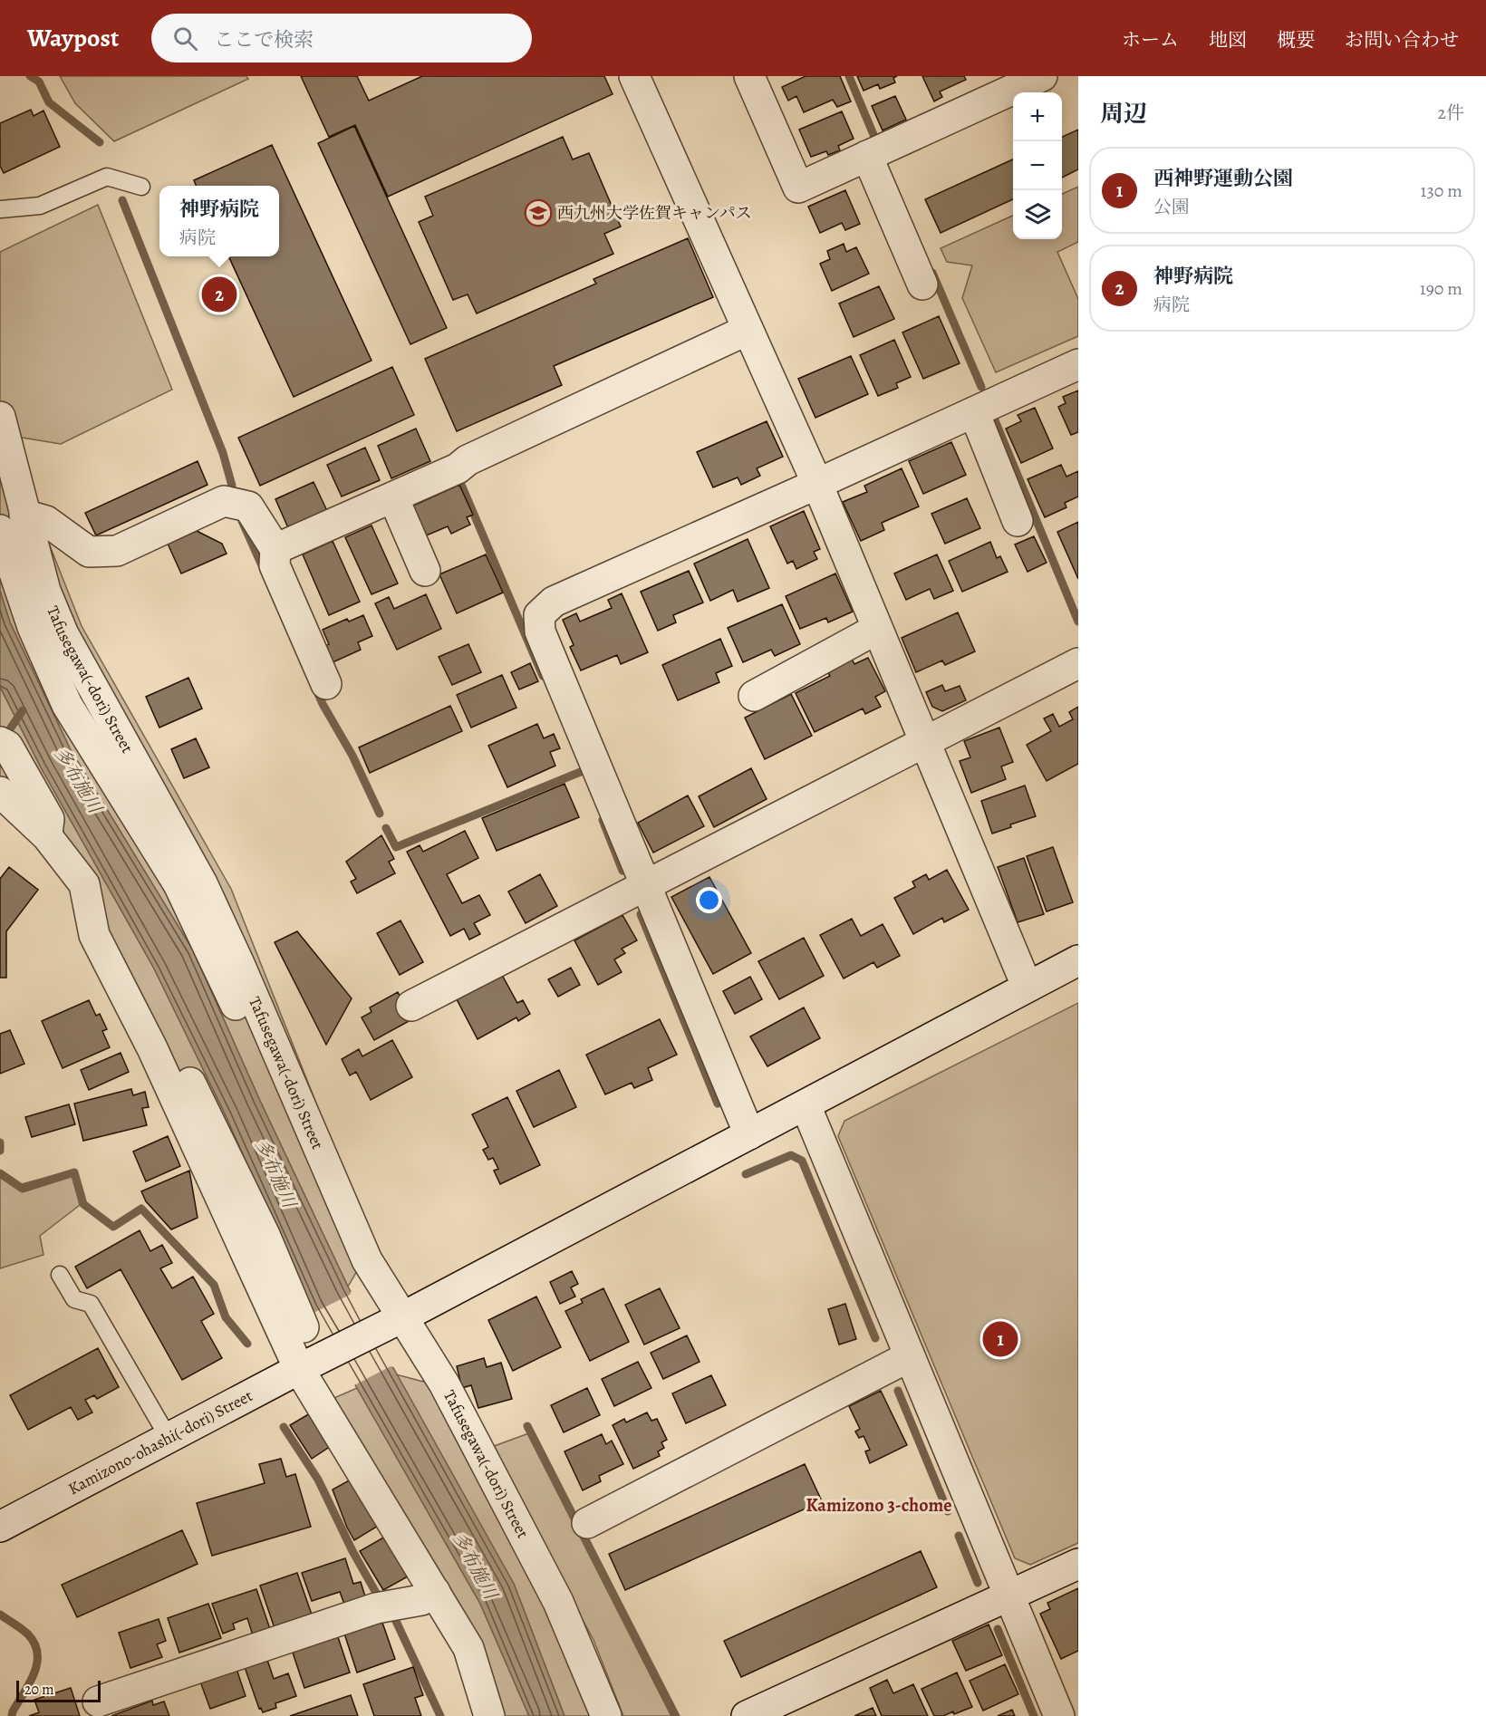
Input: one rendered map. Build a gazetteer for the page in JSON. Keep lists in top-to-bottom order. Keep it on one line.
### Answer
{"streets":{"street":["Tafusegawa(-dori) Street","Kamizono-ohashi(-dori) Street"]},"crossings":[["Tafusegawa(-dori) Street","Kamizono-ohashi(-dori) Street"]],"districts":["Kamizono 3-chome"],"water":["多布施川"],"places":{"school or university":["西九州大学佐賀キャンパス"]},"scale_bar":"20 m","page":{"header":"Waypost","search":"ここで検索","nav":["ホーム","地図","概要","お問い合わせ"],"heading":["周辺","2件"],"map_buttons":["+","−"],"list":[{"mark":"1","name":"西神野運動公園","note":"公園","value":"130 m"},{"mark":"2","name":"神野病院","note":"病院","value":"190 m"}],"popup":["神野病院","病院"],"pins":["2","1"],"scale":"20 m"}}
